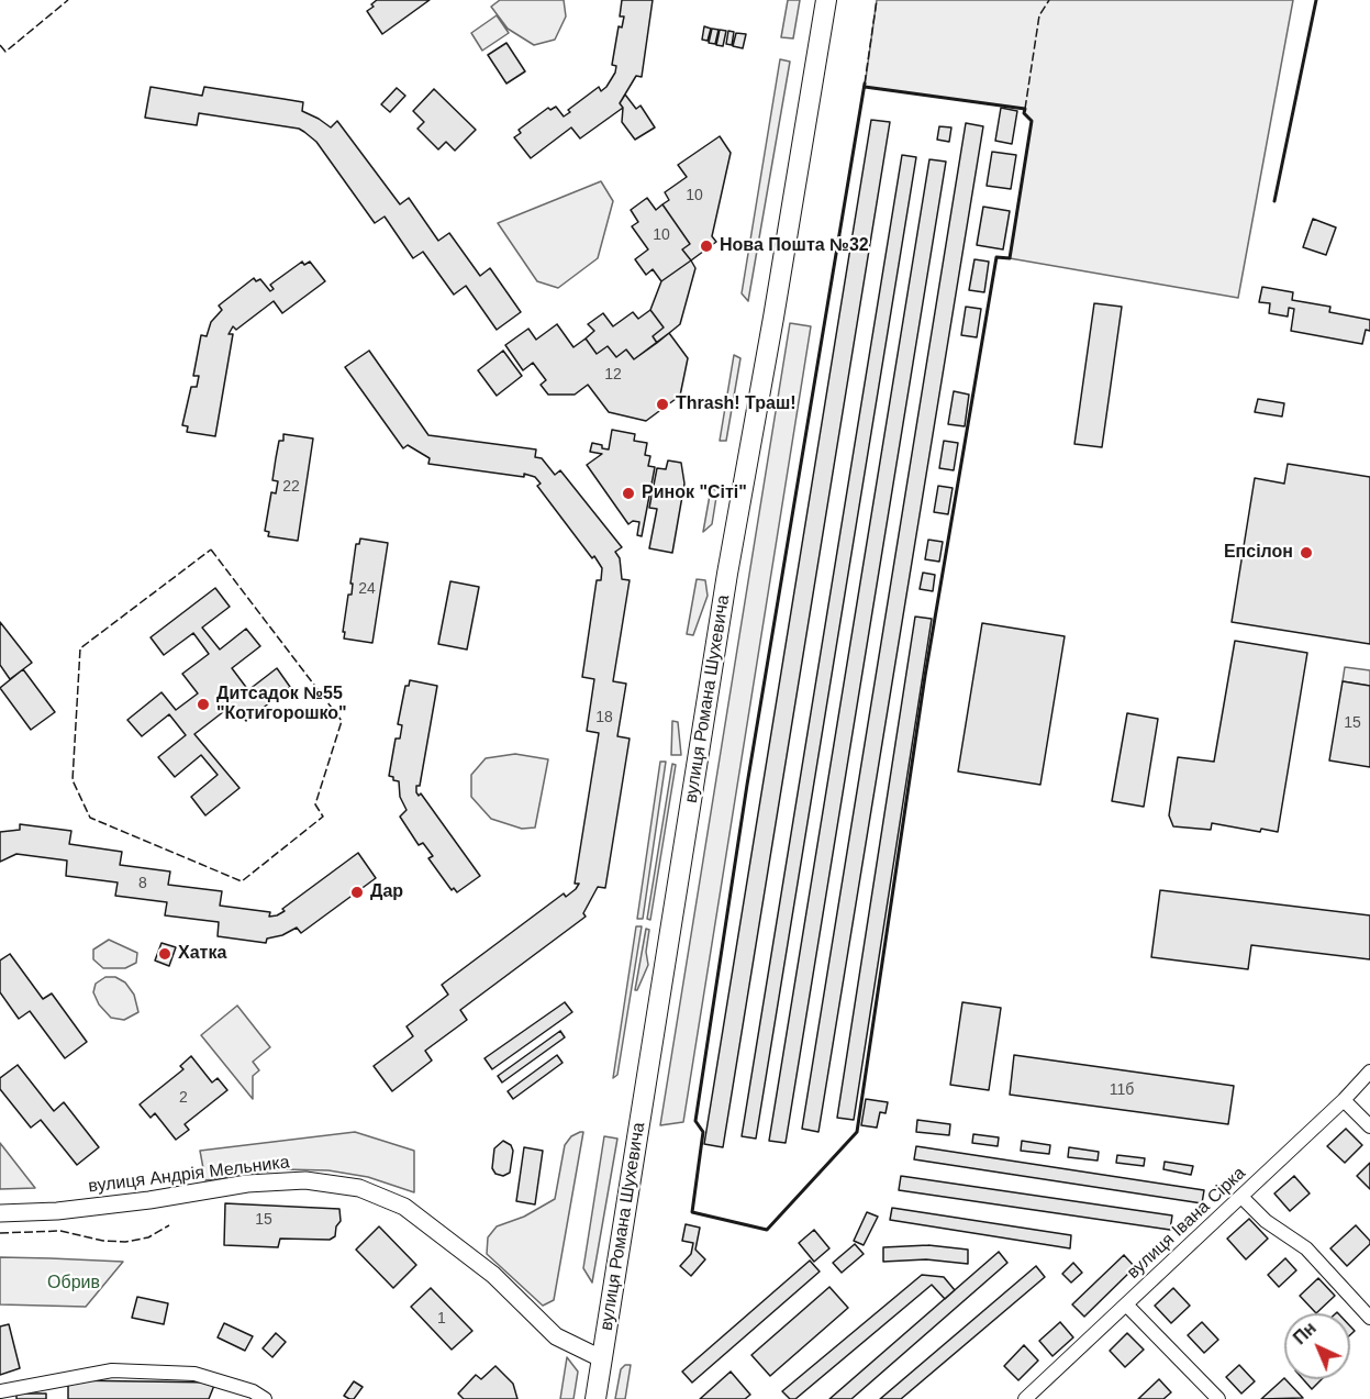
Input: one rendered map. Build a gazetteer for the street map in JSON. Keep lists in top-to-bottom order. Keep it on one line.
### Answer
{"streets":{"main road":["вулиця Романа Шухевича"],"street":["вулиця Андрія Мельника","вулиця Івана Сірка"]},"crossings":[["вулиця Романа Шухевича","вулиця Андрія Мельника"]],"parks":["Обрив"],"places":["Нова Пошта №32","Thrash! Траш!","Ринок \"Сіті\"","Епсілон","Дитсадок №55 \"Котигорошко\"","Дар","Хатка"],"house_numbers":["10","10","12","22","24","18","15","8","11б","2","15","1"],"north":"top left"}
